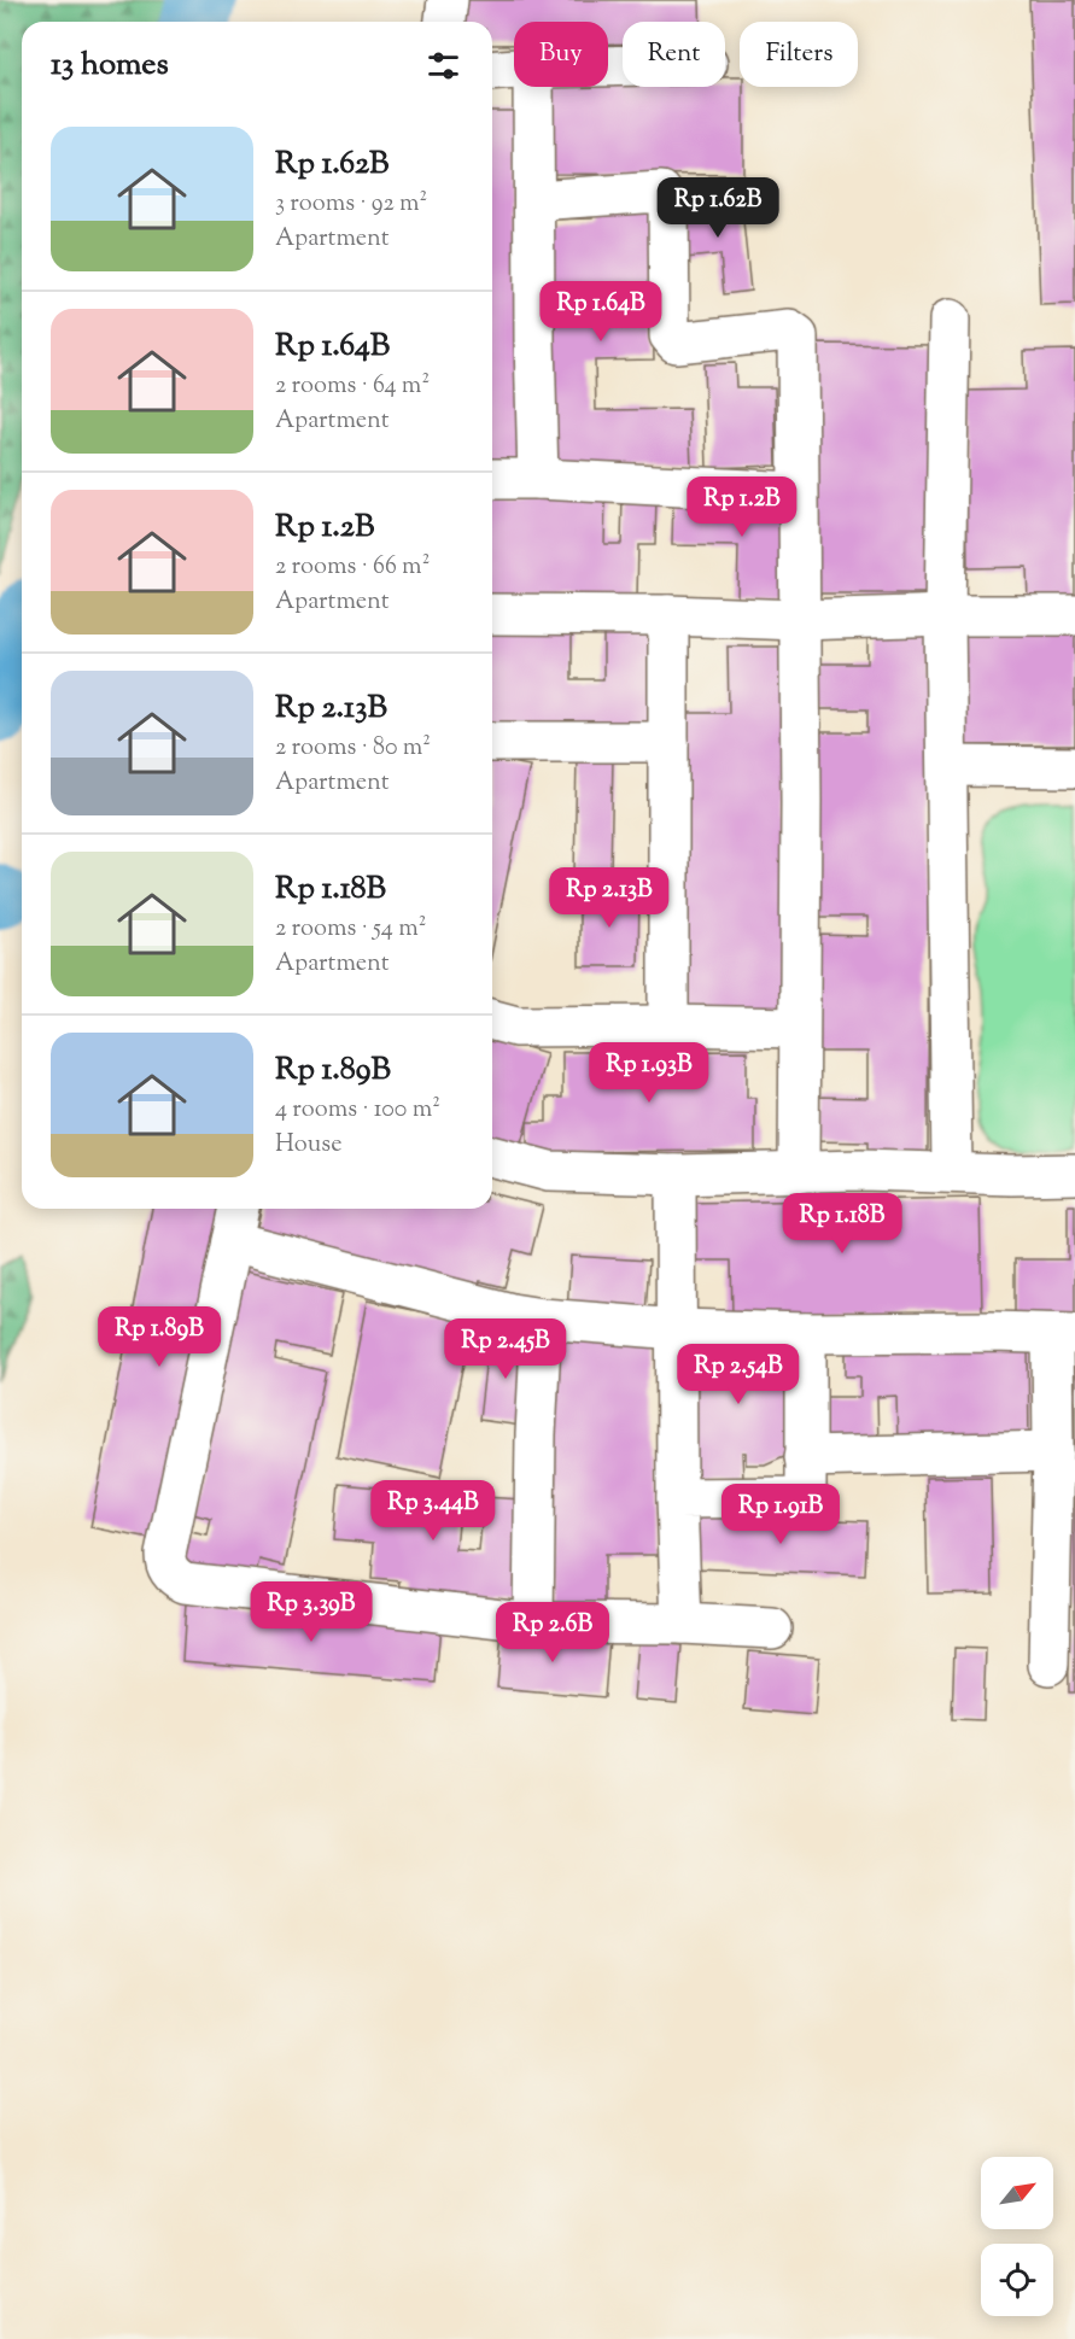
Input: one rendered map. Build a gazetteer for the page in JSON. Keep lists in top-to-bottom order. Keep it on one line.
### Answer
{"north":"top right","page":{"chip":["Buy","Rent","Filters"],"heading":"13 homes","list":[{"name":"Rp 1.62B","note":"3 rooms · 92 m² · Apartment"},{"name":"Rp 1.64B","note":"2 rooms · 64 m² · Apartment"},{"name":"Rp 1.2B","note":"2 rooms · 66 m² · Apartment"},{"name":"Rp 2.13B","note":"2 rooms · 80 m² · Apartment"},{"name":"Rp 1.18B","note":"2 rooms · 54 m² · Apartment"},{"name":"Rp 1.89B","note":"4 rooms · 100 m² · House"}],"price":["Rp 1.62B","Rp 1.64B","Rp 1.2B","Rp 2.13B","Rp 1.93B","Rp 1.18B","Rp 1.89B","Rp 2.45B","Rp 2.54B","Rp 3.44B","Rp 1.91B","Rp 3.39B","Rp 2.6B"]}}
